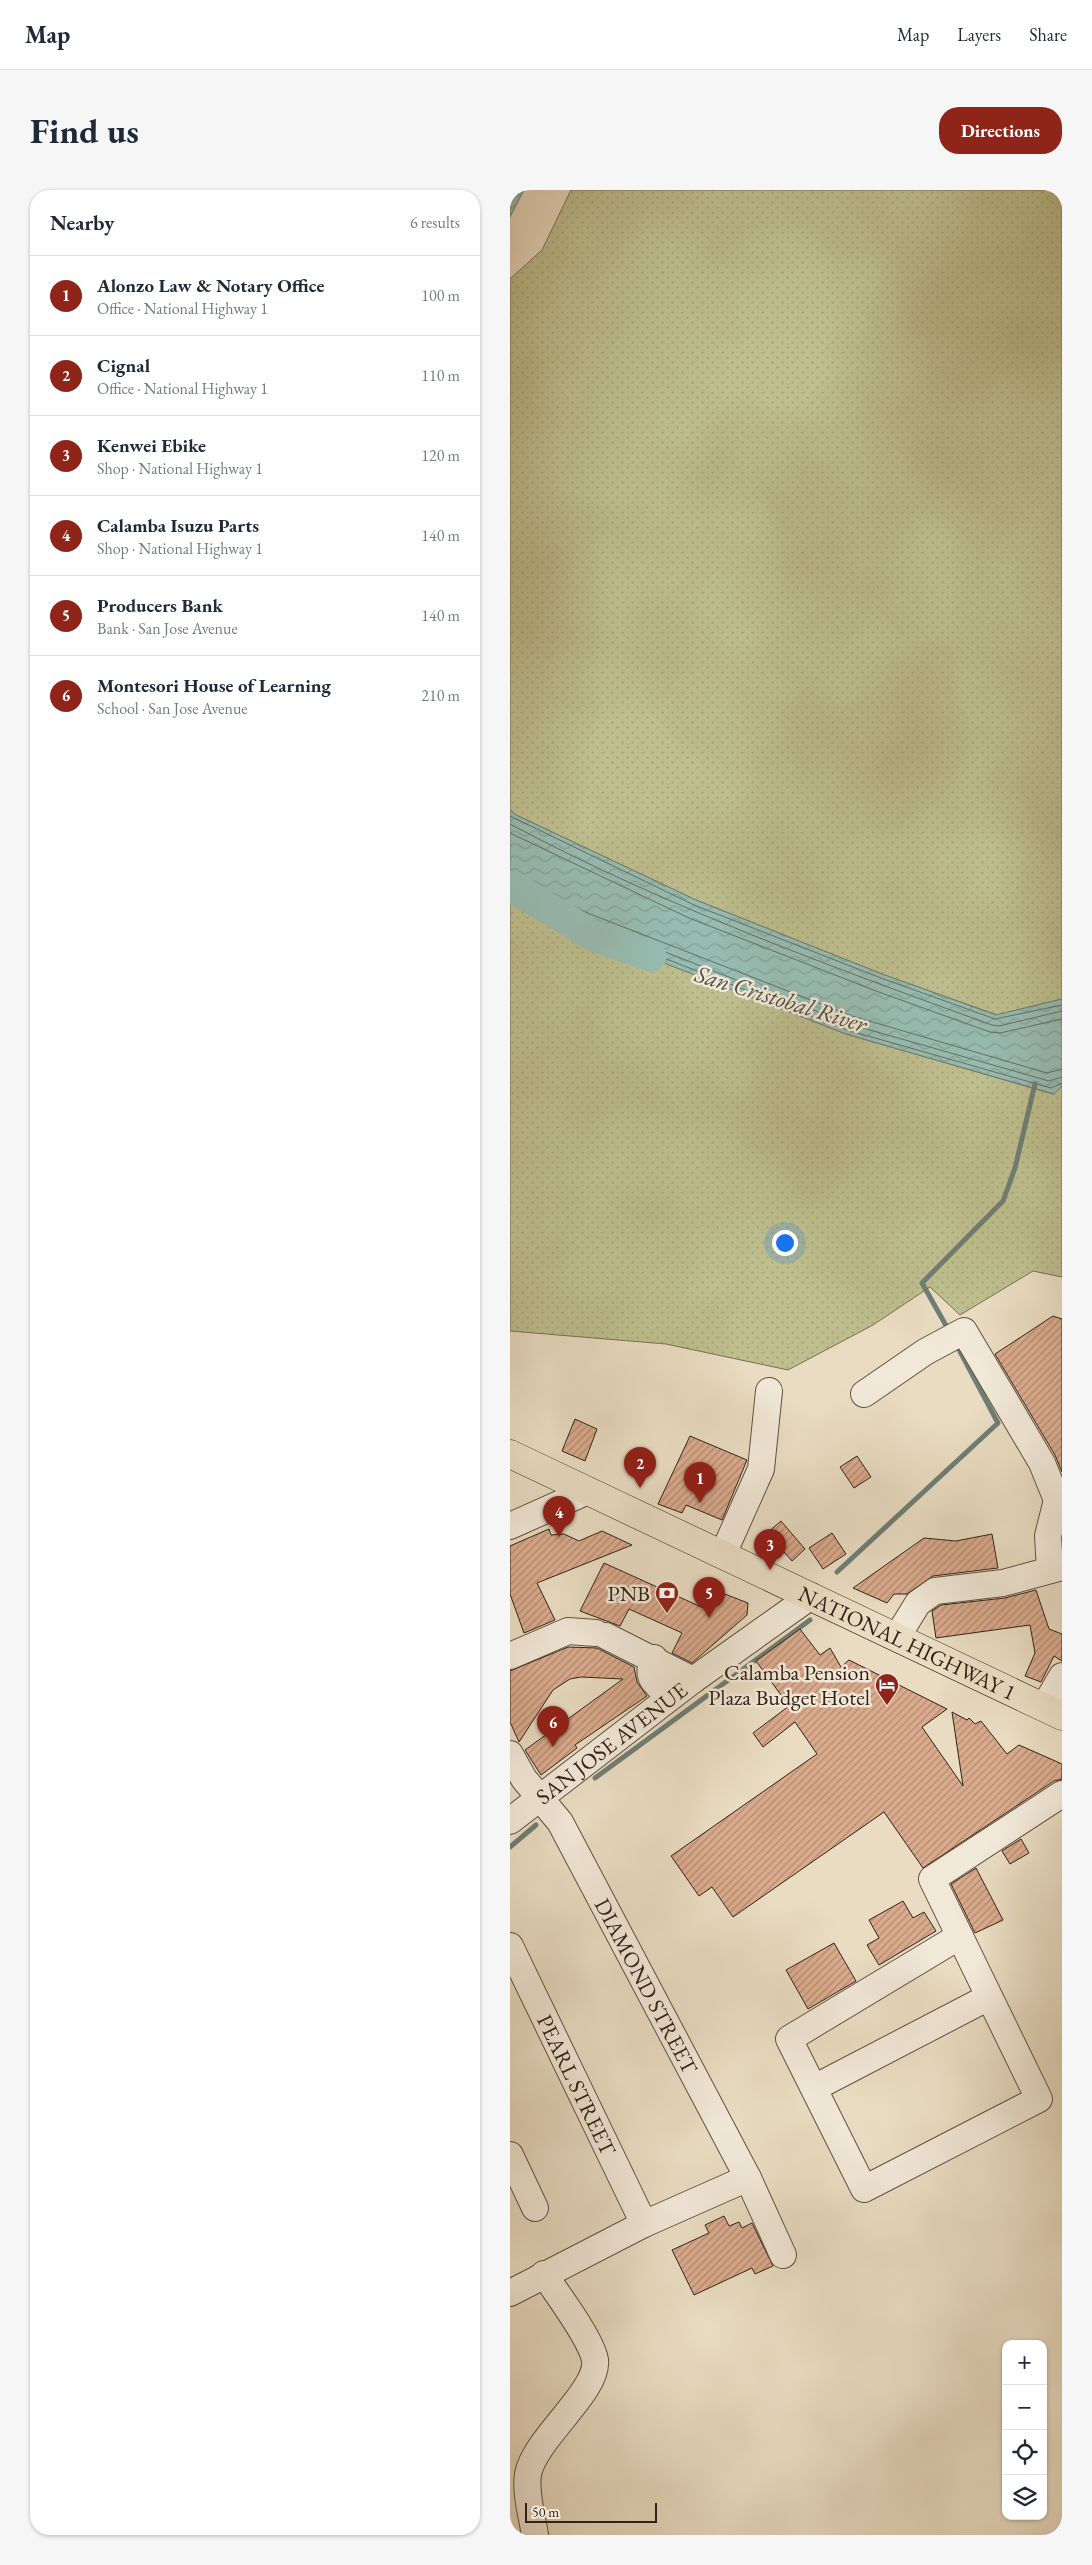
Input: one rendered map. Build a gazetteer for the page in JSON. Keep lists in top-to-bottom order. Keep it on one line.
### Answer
{"streets":{"highway":["NATIONAL HIGHWAY 1"],"street":["SAN JOSE AVENUE","DIAMOND STREET","PEARL STREET"]},"crossings":[["NATIONAL HIGHWAY 1","SAN JOSE AVENUE"],["SAN JOSE AVENUE","DIAMOND STREET"]],"water":["San Cristobal River"],"places":{"bank":["PNB"],"hotel":["Calamba Pension Plaza Budget Hotel"]},"scale_bar":"50 m","page":{"header":"Map","nav":["Map","Layers","Share"],"buttons":"Directions","title":"Find us","heading":["Nearby","6 results"],"list":[{"mark":"1","name":"Alonzo Law & Notary Office","note":"Office · National Highway 1","value":"100 m"},{"mark":"2","name":"Cignal","note":"Office · National Highway 1","value":"110 m"},{"mark":"3","name":"Kenwei Ebike","note":"Shop · National Highway 1","value":"120 m"},{"mark":"4","name":"Calamba Isuzu Parts","note":"Shop · National Highway 1","value":"140 m"},{"mark":"5","name":"Producers Bank","note":"Bank · San Jose Avenue","value":"140 m"},{"mark":"6","name":"Montesori House of Learning","note":"School · San Jose Avenue","value":"210 m"}],"pins":["2","1","4","3","5","6"],"map_buttons":["+","−"],"scale":"50 m"}}
